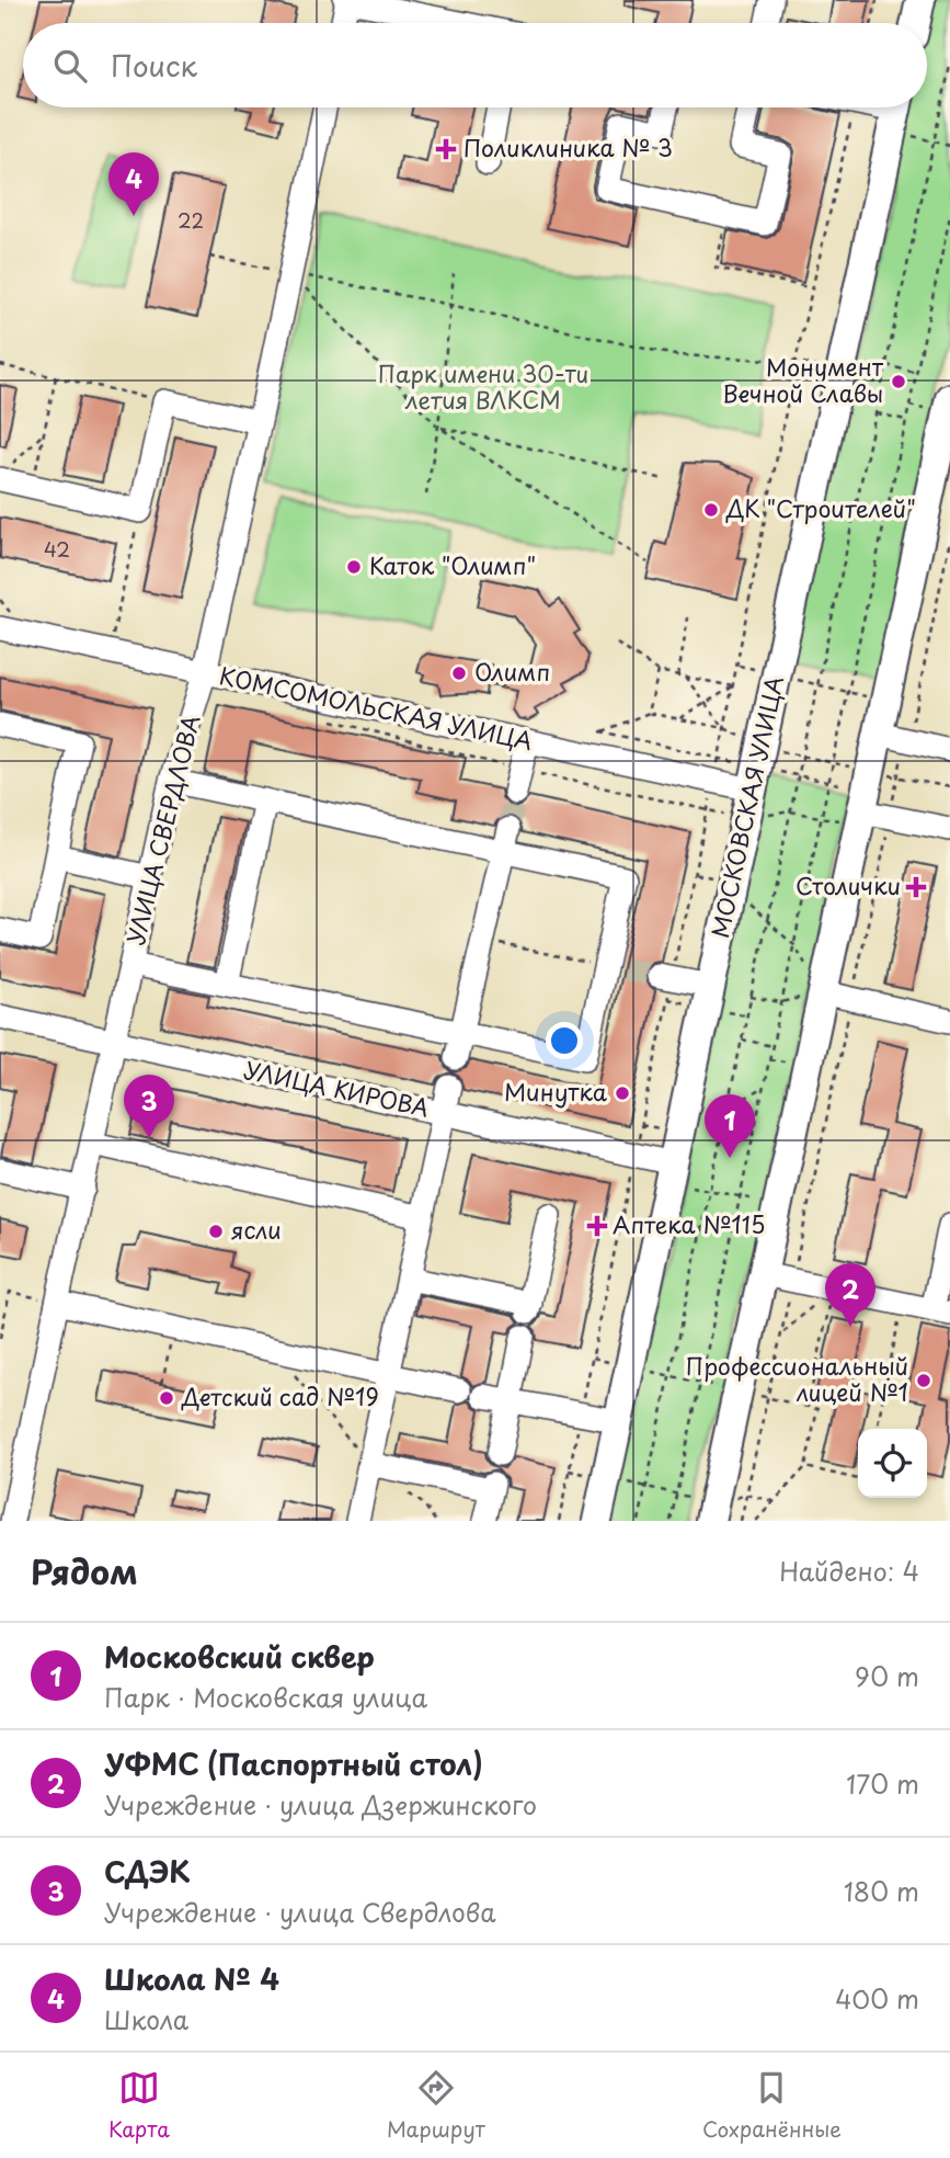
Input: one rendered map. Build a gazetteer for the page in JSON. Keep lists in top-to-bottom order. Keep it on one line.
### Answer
{"streets":{"main road":["МОСКОВСКАЯ УЛИЦА"],"street":["КОМСОМОЛЬСКАЯ УЛИЦА","УЛИЦА СВЕРДЛОВА","УЛИЦА КИРОВА"]},"crossings":[["КОМСОМОЛЬСКАЯ УЛИЦА","МОСКОВСКАЯ УЛИЦА"],["КОМСОМОЛЬСКАЯ УЛИЦА","УЛИЦА СВЕРДЛОВА"],["МОСКОВСКАЯ УЛИЦА","УЛИЦА КИРОВА"],["УЛИЦА СВЕРДЛОВА","УЛИЦА КИРОВА"]],"parks":["Парк имени 30-ти летия ВЛКСМ"],"places":{"health":["Поликлиника № 3","Столички","Аптека №115"],"other":["Монумент Вечной Славы","ДК \"Строителей\"","Каток \"Олимп\"","Олимп","Минутка","ясли","Профессиональный лицей №1","Детский сад №19"]},"house_numbers":["22","42"],"page":{"search":"Поиск","pins":["4","3","1","2"],"heading":["Рядом","Найдено: 4"],"list":[{"mark":"1","name":"Московский сквер","note":"Парк · Московская улица","value":"90 m"},{"mark":"2","name":"УФМС (Паспортный стол)","note":"Учреждение · улица Дзержинского","value":"170 m"},{"mark":"3","name":"СДЭК","note":"Учреждение · улица Свердлова","value":"180 m"},{"mark":"4","name":"Школа № 4","note":"Школа","value":"400 m"}],"nav":["Карта","Маршрут","Сохранённые"]}}
